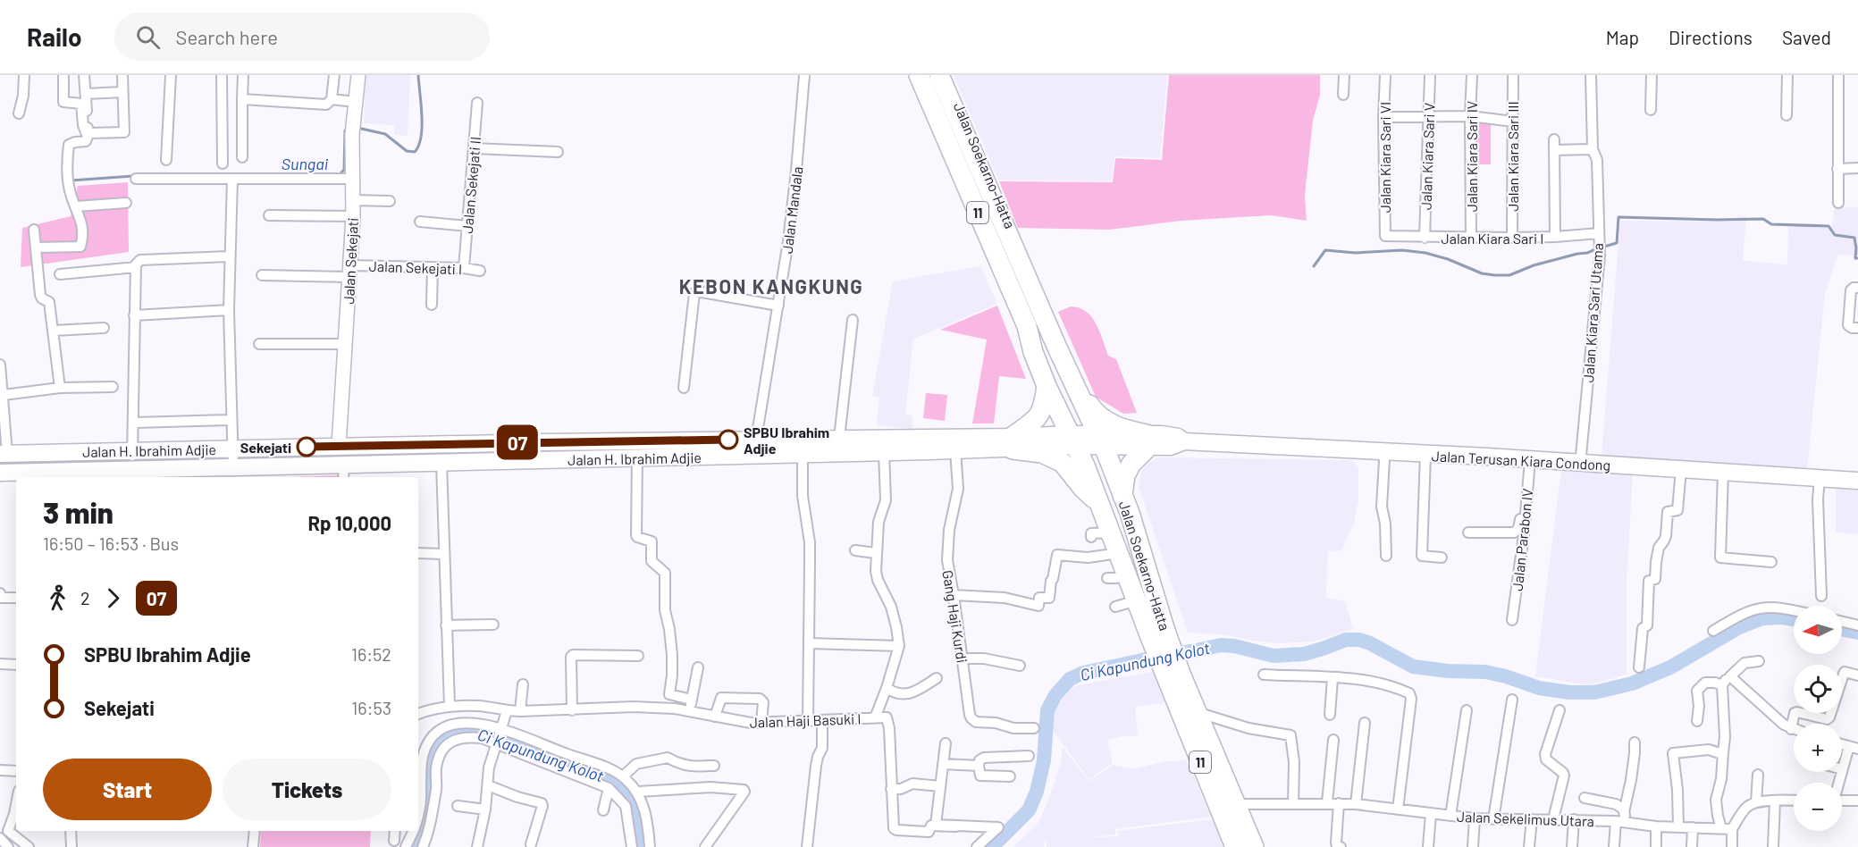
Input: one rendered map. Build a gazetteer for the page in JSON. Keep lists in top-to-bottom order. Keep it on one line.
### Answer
{"streets":{"highway":["Jalan Soekarno-Hatta","11"],"main road":["Jalan Sekejati","Jalan H. Ibrahim Adjie","Jalan Terusan Kiara Condong"],"street":["Jalan Kiara Sari V","Jalan Kiara Sari IV","Jalan Kiara Sari III","Jalan Kiara Sari VI","Jalan Sekejati II","Jalan Mandala","Jalan Kiara Sari I","Jalan Sekejati I","Jalan Kiara Sari Utama","Jalan Parabon IV","Gang Haji Kurdi","Jalan Haji Basuki I","Jalan Sekelimus Utara"]},"crossings":[["Jalan Kiara Sari V","Jalan Kiara Sari I"],["Jalan Kiara Sari IV","Jalan Kiara Sari I"],["Jalan Kiara Sari III","Jalan Kiara Sari I"],["Jalan Kiara Sari VI","Jalan Kiara Sari I"],["Jalan Soekarno-Hatta","Jalan H. Ibrahim Adjie"],["Jalan Soekarno-Hatta","Jalan Terusan Kiara Condong"],["Jalan Soekarno-Hatta","Jalan Sekelimus Utara"],["Jalan Sekejati II","Jalan Sekejati I"],["Jalan Mandala","Jalan H. Ibrahim Adjie"],["Jalan Kiara Sari I","Jalan Kiara Sari Utama"],["Jalan Sekejati","Jalan Sekejati I"],["Jalan Sekejati","Jalan H. Ibrahim Adjie"],["Jalan H. Ibrahim Adjie","Jalan Terusan Kiara Condong"],["Jalan H. Ibrahim Adjie","Gang Haji Kurdi"],["Jalan Terusan Kiara Condong","Jalan Parabon IV"]],"districts":["KEBON KANGKUNG"],"water":["Sungai","Ci Kapundung Kolot"],"places":["SPBU Ibrahim Adjie","Sekejati"],"lines":["bus line 07"],"north":"left","page":{"header":"Railo","search":"Search here","nav":["Map","Directions","Saved"],"on_map":"07","heading":["3 min","16:50 – 16:53 · Bus","Rp 10,000"],"legs":["2","07"],"map_buttons":["+","−"],"list":[{"name":"SPBU Ibrahim Adjie","value":"16:52"},{"name":"Sekejati","value":"16:53"}],"buttons":["Start","Tickets"]}}
